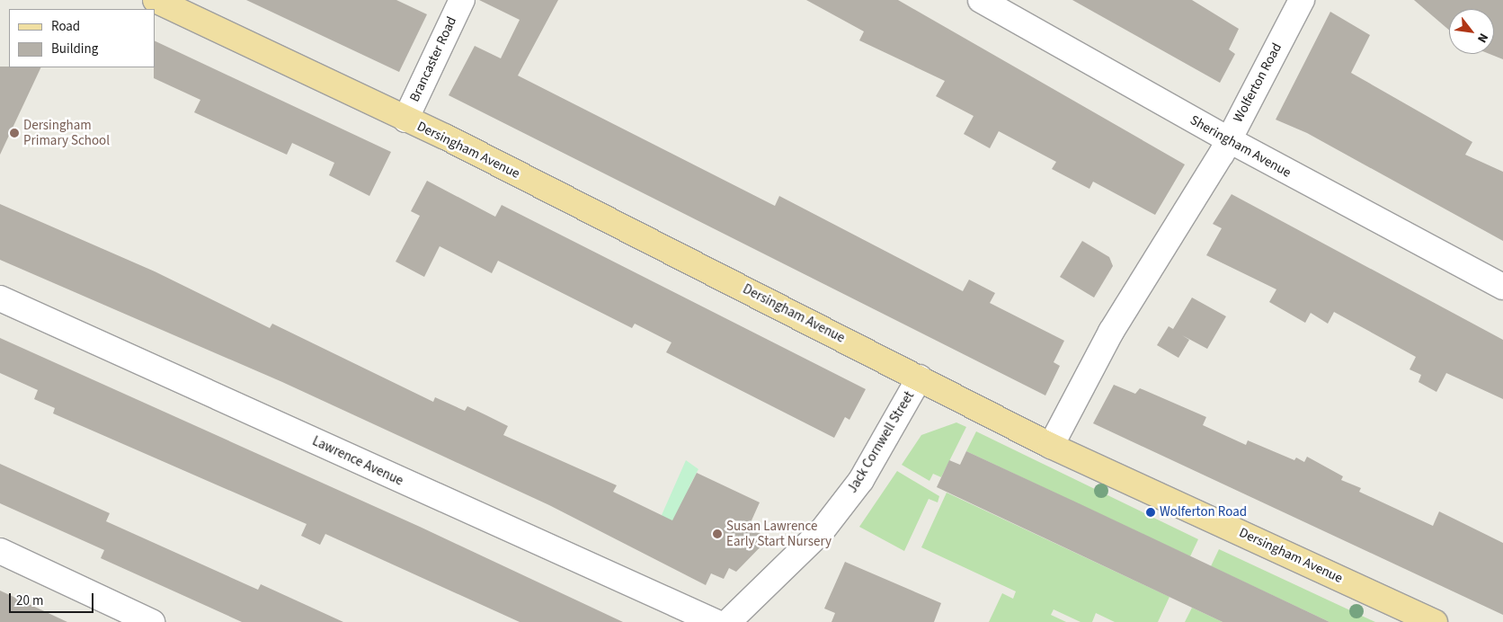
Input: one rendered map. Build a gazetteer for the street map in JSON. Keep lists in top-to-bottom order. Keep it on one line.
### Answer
{"streets":{"main road":["Dersingham Avenue"],"street":["Brancaster Road","Wolferton Road","Sheringham Avenue","Jack Cornwell Street","Lawrence Avenue"]},"crossings":[["Brancaster Road","Dersingham Avenue"],["Wolferton Road","Sheringham Avenue"],["Wolferton Road","Dersingham Avenue"],["Dersingham Avenue","Jack Cornwell Street"]],"places":["Dersingham Primary School","Wolferton Road","Susan Lawrence Early Start Nursery"],"legend":["Road","Building"],"scale_bar":"20 m","north":"bottom right"}
